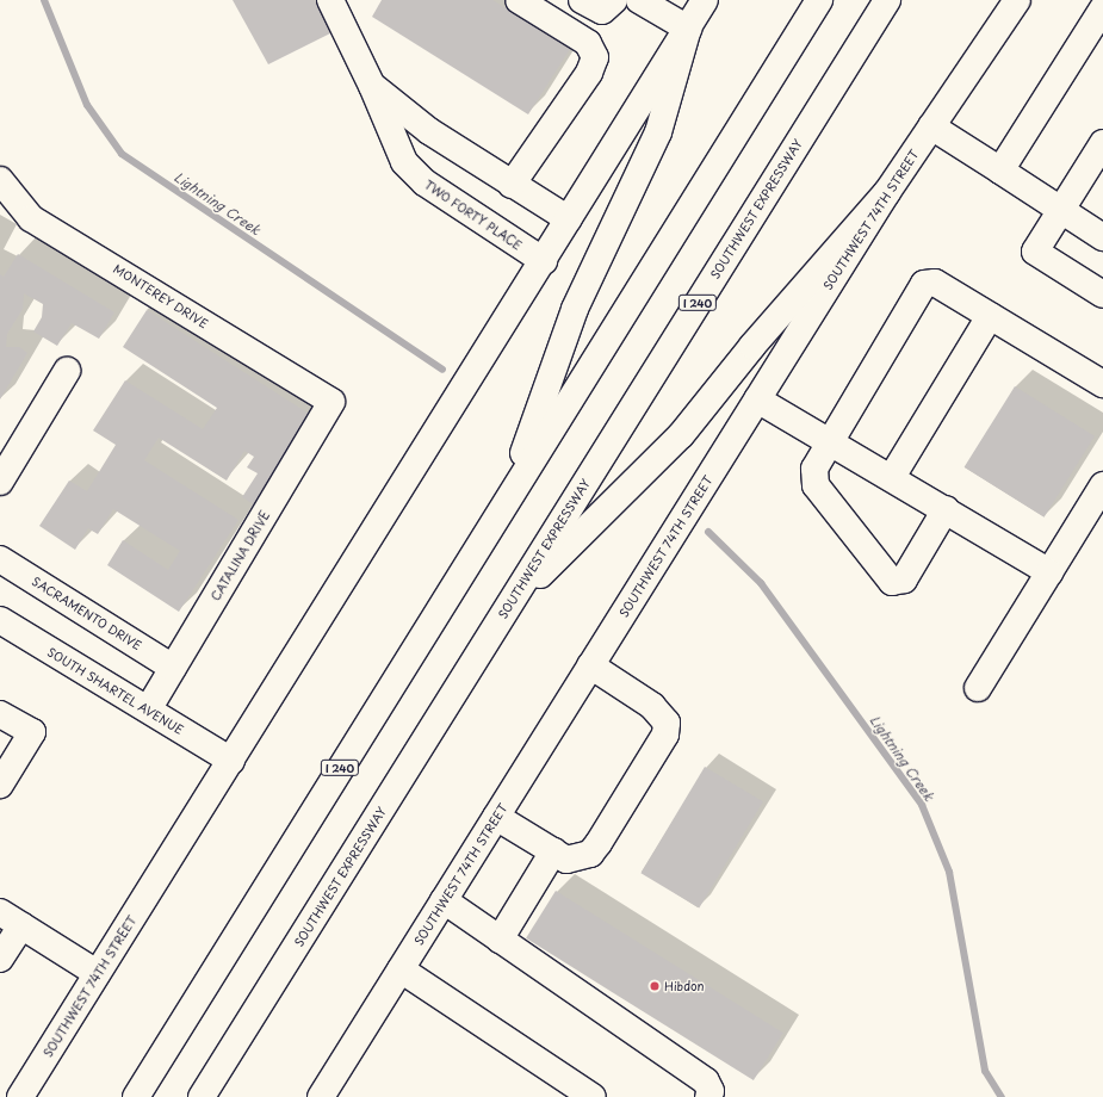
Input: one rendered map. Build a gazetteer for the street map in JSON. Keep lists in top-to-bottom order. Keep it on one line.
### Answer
{"streets":{"main road":["SOUTHWEST EXPRESSWAY","TWO FORTY PLACE","SOUTHWEST 74TH STREET","MONTEREY DRIVE","I 240","CATALINA DRIVE","SACRAMENTO DRIVE","SOUTH SHARTEL AVENUE"]},"crossings":[["TWO FORTY PLACE","SOUTHWEST 74TH STREET"],["SOUTHWEST 74TH STREET","SOUTH SHARTEL AVENUE"],["MONTEREY DRIVE","CATALINA DRIVE"],["CATALINA DRIVE","SACRAMENTO DRIVE"],["CATALINA DRIVE","SOUTH SHARTEL AVENUE"]],"water":["Lightning Creek"],"places":["Hibdon"]}
